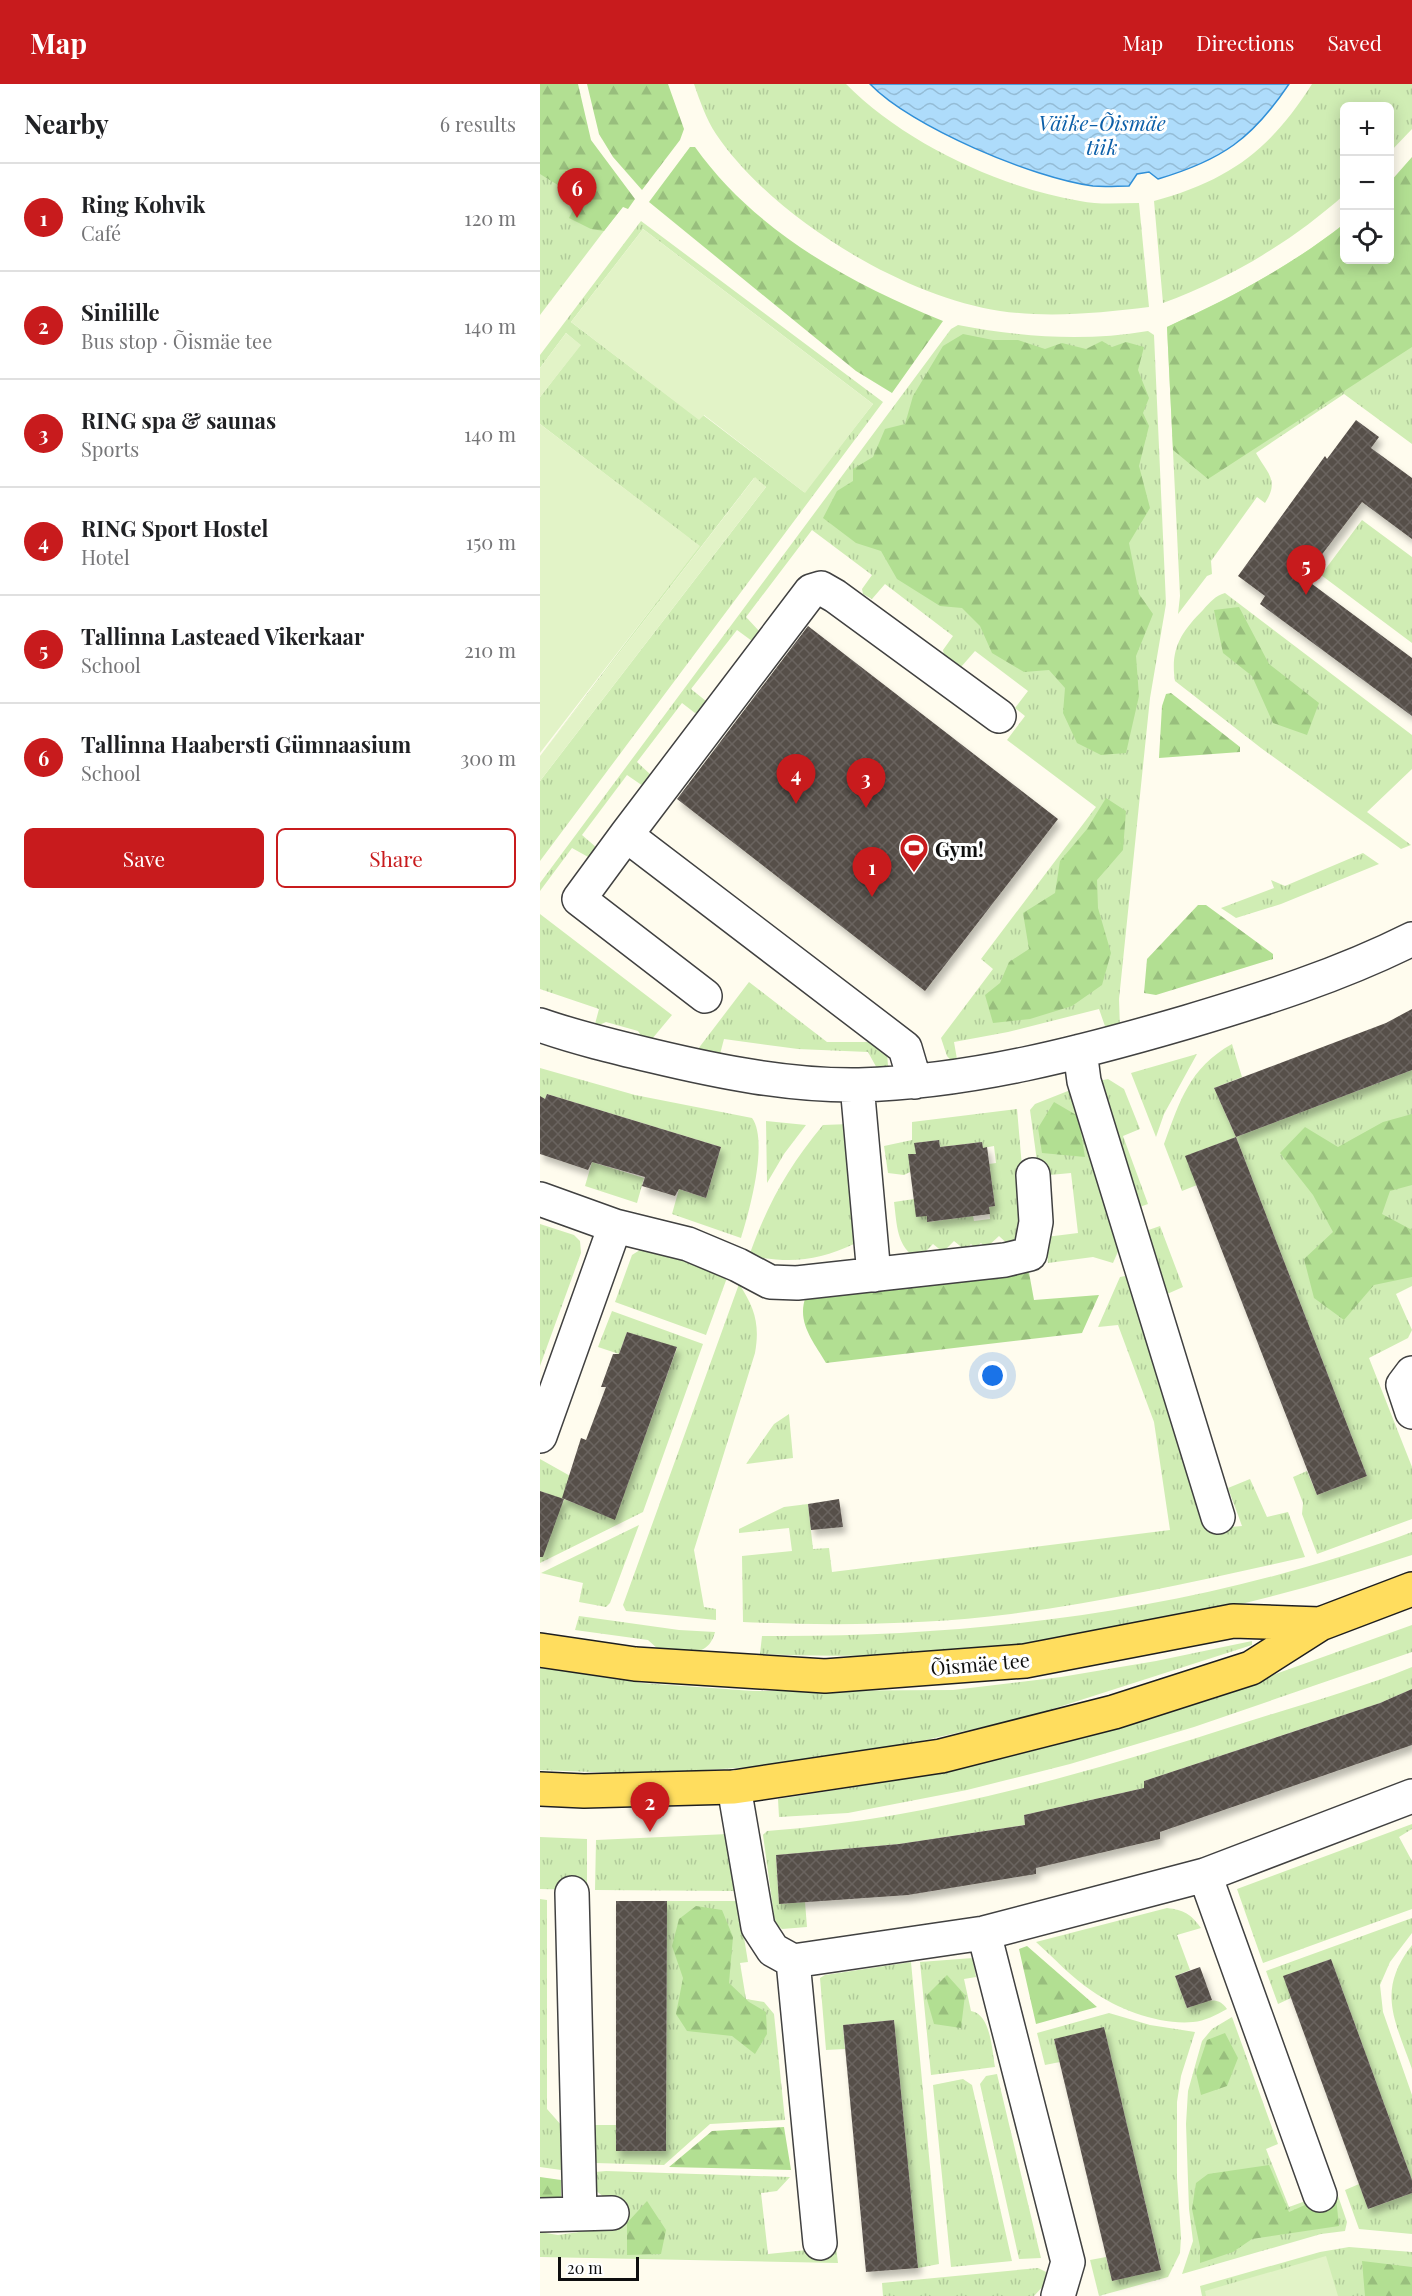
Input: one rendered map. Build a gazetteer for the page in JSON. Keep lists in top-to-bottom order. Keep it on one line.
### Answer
{"streets":{"main road":["Õismäe tee"]},"water":["Väike-Õismäe tiik"],"places":{"sports":["Gym!"]},"scale_bar":"20 m","page":{"header":"Map","nav":["Map","Directions","Saved"],"heading":["Nearby","6 results"],"map_buttons":["+","−"],"list":[{"mark":"1","name":"Ring Kohvik","note":"Café","value":"120 m"},{"mark":"2","name":"Sinilille","note":"Bus stop · Õismäe tee","value":"140 m"},{"mark":"3","name":"RING spa & saunas","note":"Sports","value":"140 m"},{"mark":"4","name":"RING Sport Hostel","note":"Hotel","value":"150 m"},{"mark":"5","name":"Tallinna Lasteaed Vikerkaar","note":"School","value":"210 m"},{"mark":"6","name":"Tallinna Haabersti Gümnaasium","note":"School","value":"300 m"}],"pins":["6","5","4","3","1","2"],"buttons":["Save","Share"],"scale":"20 m"}}
